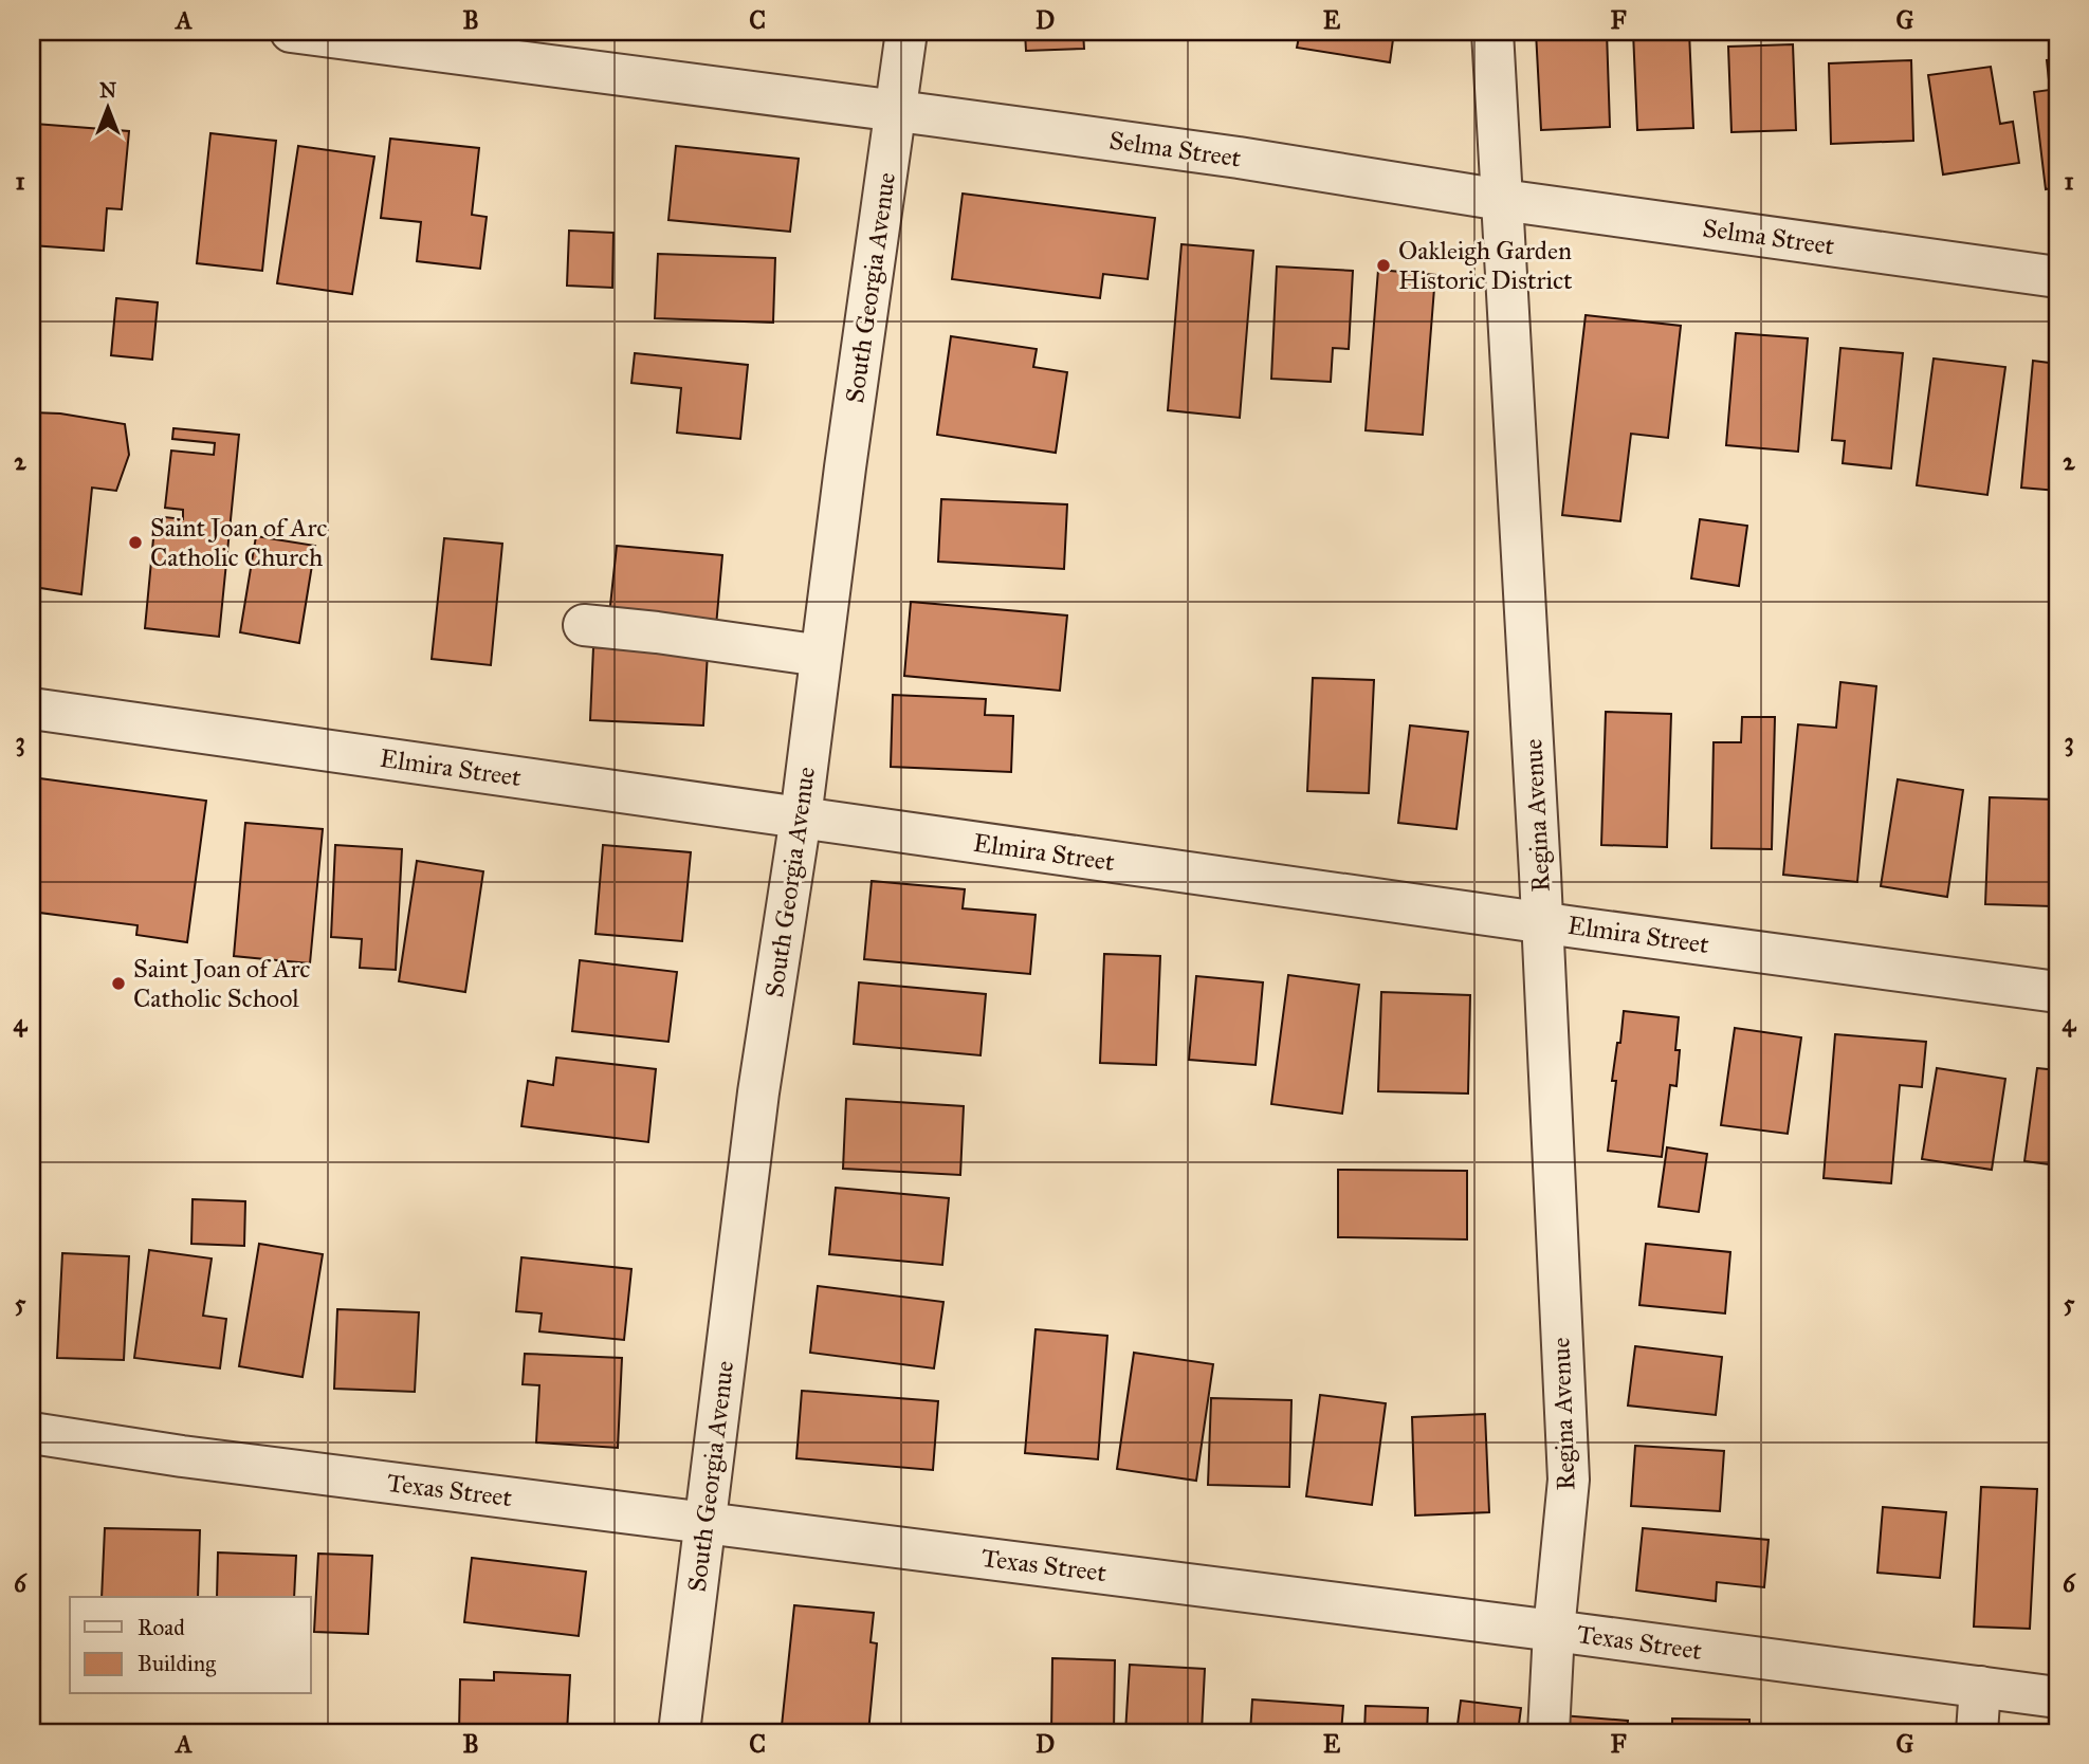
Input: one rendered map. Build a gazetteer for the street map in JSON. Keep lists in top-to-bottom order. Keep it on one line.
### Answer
{"streets":{"street":["Selma Street","South Georgia Avenue","Elmira Street","Regina Avenue","Texas Street"]},"crossings":[["Selma Street","South Georgia Avenue"],["Selma Street","Regina Avenue"],["South Georgia Avenue","Elmira Street"],["South Georgia Avenue","Texas Street"],["Elmira Street","Regina Avenue"],["Regina Avenue","Texas Street"]],"places":["Oakleigh Garden Historic District","Saint Joan of Arc Catholic Church","Saint Joan of Arc Catholic School"],"legend":["Road","Building"],"north":"top","grid":{"columns":["A","B","C","D","E","F","G"],"rows":["1","2","3","4","5","6"]}}
